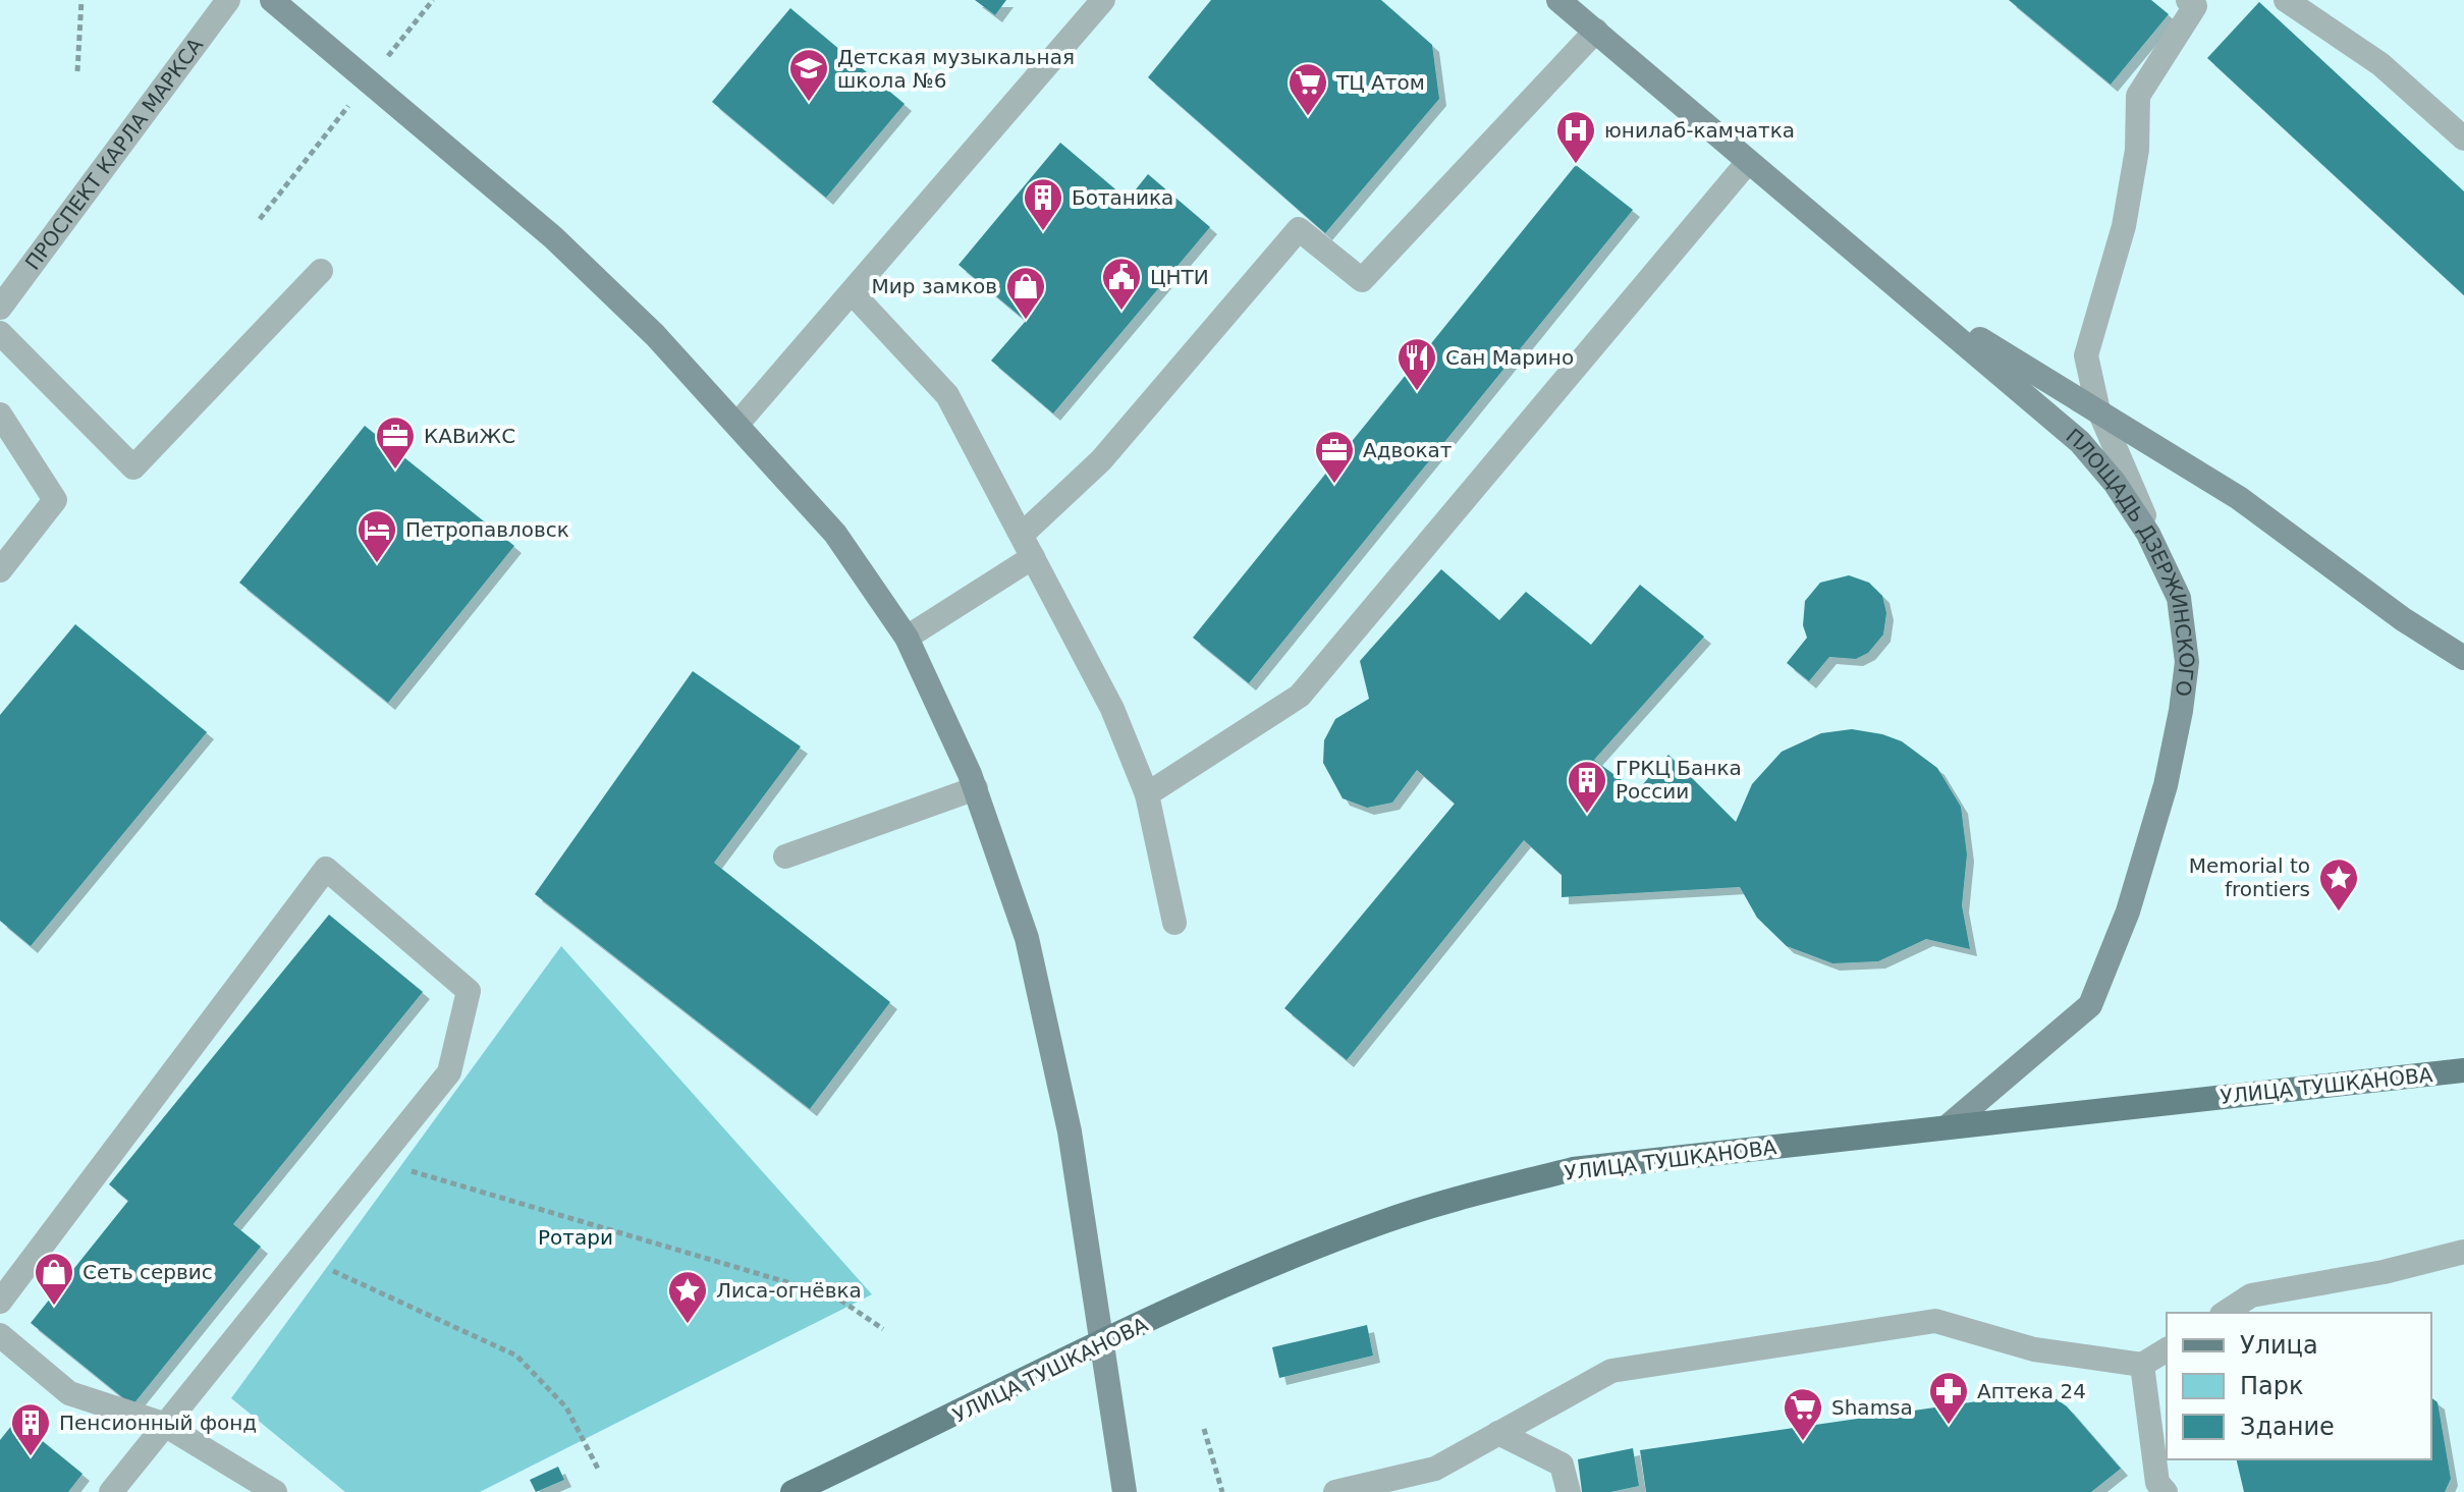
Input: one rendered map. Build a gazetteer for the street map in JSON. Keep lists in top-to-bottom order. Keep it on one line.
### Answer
{"streets":{"main road":["ПЛОЩАДЬ ДЗЕРЖИНСКОГО","УЛИЦА ТУШКАНОВА"],"street":["ПРОСПЕКТ КАРЛА МАРКСА"]},"crossings":[["ПЛОЩАДЬ ДЗЕРЖИНСКОГО","УЛИЦА ТУШКАНОВА"]],"parks":["Ротари"],"places":{"school or university":["Детская музыкальная школа №6"],"supermarket":["ТЦ Атом","Shamsa"],"hospital":["юнилаб-камчатка"],"building":["Ботаника","ГРКЦ Банка России","Пенсионный фонд"],"public building":["ЦНТИ"],"shop":["Мир замков","Сеть сервис"],"restaurant":["Сан Марино"],"office":["КАВиЖС","Адвокат"],"hotel":["Петропавловск"],"place":["Memorial to frontiers","Лиса-огнёвка"],"pharmacy":["Аптека 24"]},"legend":["Улица","Парк","Здание"]}
